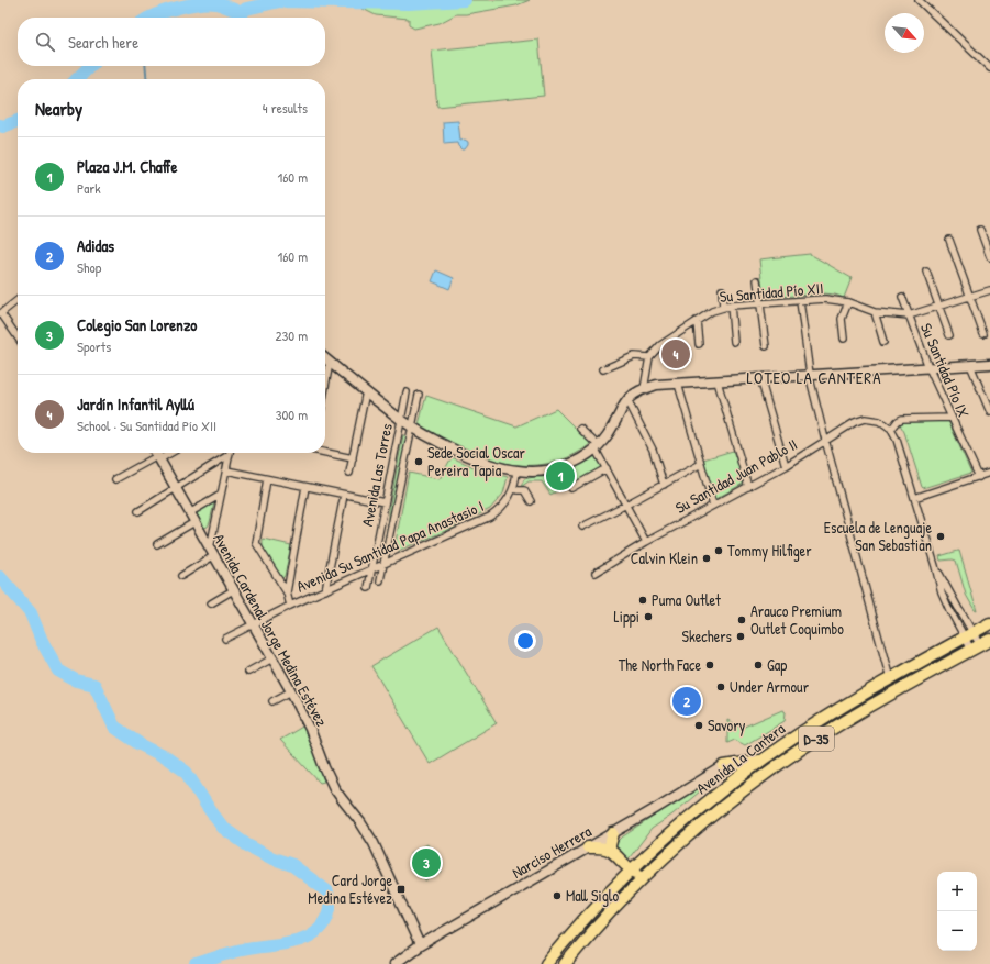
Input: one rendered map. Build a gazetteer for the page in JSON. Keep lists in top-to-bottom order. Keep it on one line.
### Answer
{"streets":{"highway":["D-35","Avenida La Cantera"],"street":["Su Santidad Pío XII","Su Santidad Pío IX","Avenida Las Torres","Su Santidad Juan Pablo II","Avenida Su Santidad Papa Anastasio I","Avenida Cardenal Jorge Medina Estévez","Narciso Herrera"]},"crossings":[["Su Santidad Pío XII","Su Santidad Pío IX"],["Avenida Las Torres","Avenida Su Santidad Papa Anastasio I"],["Avenida Su Santidad Papa Anastasio I","Avenida Cardenal Jorge Medina Estévez"],["Avenida Cardenal Jorge Medina Estévez","Narciso Herrera"]],"districts":["LOTEO LA CANTERA"],"places":{"other":["Sede Social Oscar Pereira Tapia","Escuela de Lenguaje San Sebastian","Tommy Hilfiger","Calvin Klein","Puma Outlet","Lippi","Arauco Premium Outlet Coquimbo","Skechers","The North Face","Gap","Under Armour","Savory","Mall Siglo"],"transit":["Card Jorge Medina Estévez"]},"north":"bottom right","page":{"search":"Search here","heading":["Nearby","4 results"],"list":[{"mark":"1","name":"Plaza J.M. Chaffe","note":"Park","value":"160 m"},{"mark":"2","name":"Adidas","note":"Shop","value":"160 m"},{"mark":"3","name":"Colegio San Lorenzo","note":"Sports","value":"230 m"},{"mark":"4","name":"Jardín Infantil Ayllú","note":"School · Su Santidad Pío XII","value":"300 m"}],"pins":["4","1","2","3"],"map_buttons":["+","−"]}}
